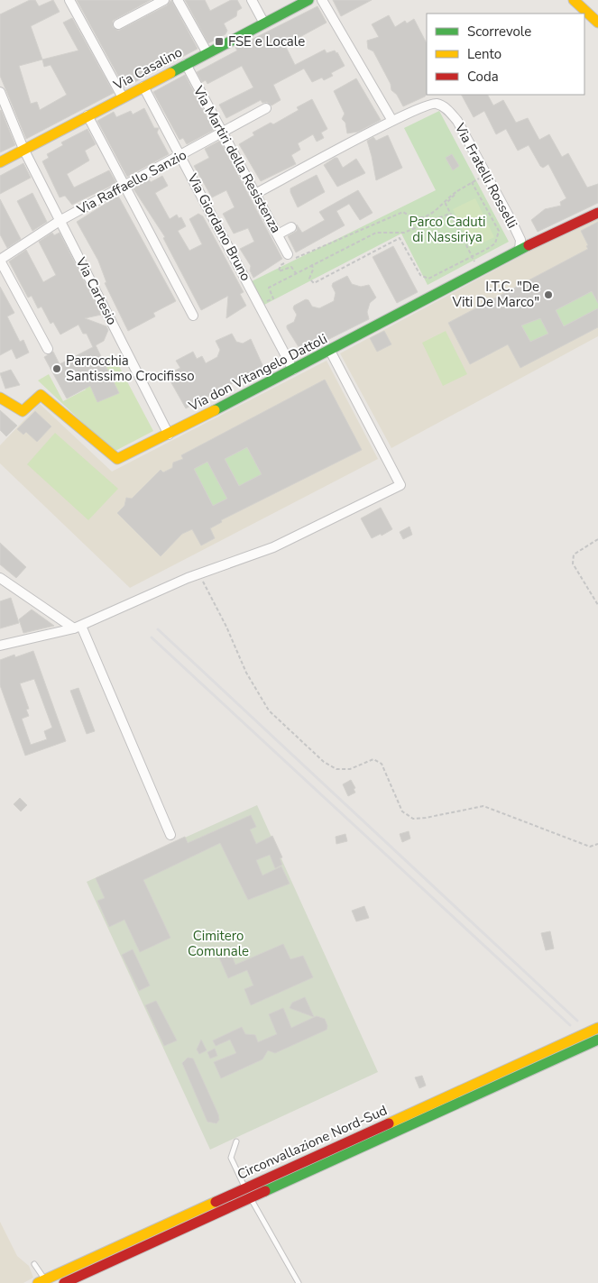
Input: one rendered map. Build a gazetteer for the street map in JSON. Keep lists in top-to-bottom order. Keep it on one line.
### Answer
{"streets":{"main road":["Via Casalino","Via don Vitangelo Dattoli","Circonvallazione Nord-Sud"],"street":["Via Martiri della Resistenza","Via Fratelli Rosselli","Via Raffaello Sanzio","Via Giordano Bruno","Via Cartesio"]},"crossings":[["Via Casalino","Via Martiri della Resistenza"],["Via Casalino","Via Giordano Bruno"],["Via Casalino","Via Cartesio"],["Via Martiri della Resistenza","Via Fratelli Rosselli"],["Via Martiri della Resistenza","Via Raffaello Sanzio"],["Via Fratelli Rosselli","Via don Vitangelo Dattoli"],["Via Raffaello Sanzio","Via Giordano Bruno"],["Via Raffaello Sanzio","Via Cartesio"],["Via Giordano Bruno","Via don Vitangelo Dattoli"],["Via Cartesio","Via don Vitangelo Dattoli"]],"parks":["Parco Caduti di Nassiriya","Cimitero Comunale"],"places":{"transit":["FSE e Locale"],"other":["I.T.C. \"De Viti De Marco\"","Parrocchia Santissimo Crocifisso"]},"legend":["Scorrevole","Lento","Coda"]}
